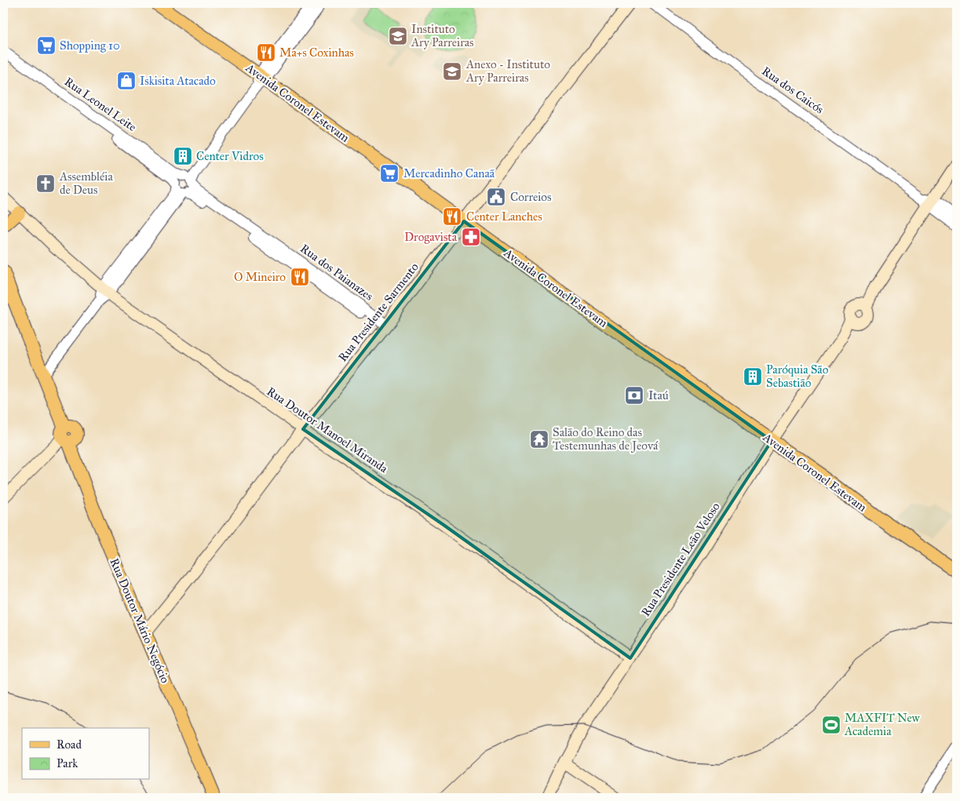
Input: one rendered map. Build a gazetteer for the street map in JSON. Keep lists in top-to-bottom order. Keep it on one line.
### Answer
{"streets":{"main road":["Avenida Coronel Estevam","Rua Presidente Sarmento","Rua Doutor Manoel Miranda","Rua Presidente Leão Veloso","Rua Doutor Mário Negócio"],"street":["Rua dos Caicós","Rua Leonel Leite","Rua dos Paianazes"]},"crossings":[["Avenida Coronel Estevam","Rua Presidente Sarmento"],["Avenida Coronel Estevam","Rua Presidente Leão Veloso"],["Rua Leonel Leite","Rua dos Paianazes"],["Rua dos Paianazes","Rua Presidente Sarmento"],["Rua Presidente Sarmento","Rua Doutor Manoel Miranda"],["Rua Presidente Sarmento","Rua Doutor Mário Negócio"],["Rua Doutor Manoel Miranda","Rua Presidente Leão Veloso"]],"places":{"school or university":["Instituto Ary Parreiras","Anexo - Instituto Ary Parreiras"],"supermarket":["Shopping 10","Mercadinho Canaã"],"restaurant":["Ma+s Coxinhas","Center Lanches","O Mineiro"],"shop":["Iskisita Atacado"],"building":["Center Vidros","Paróquia São Sebastião"],"church":["Assembléia de Deus"],"public building":["Correios"],"pharmacy":["Drogavista"],"bank":["Itaú"],"temple":["Salão do Reino das Testemunhas de Jeová"],"sports":["MAXFIT New Academia"]},"legend":["Road","Park"]}
